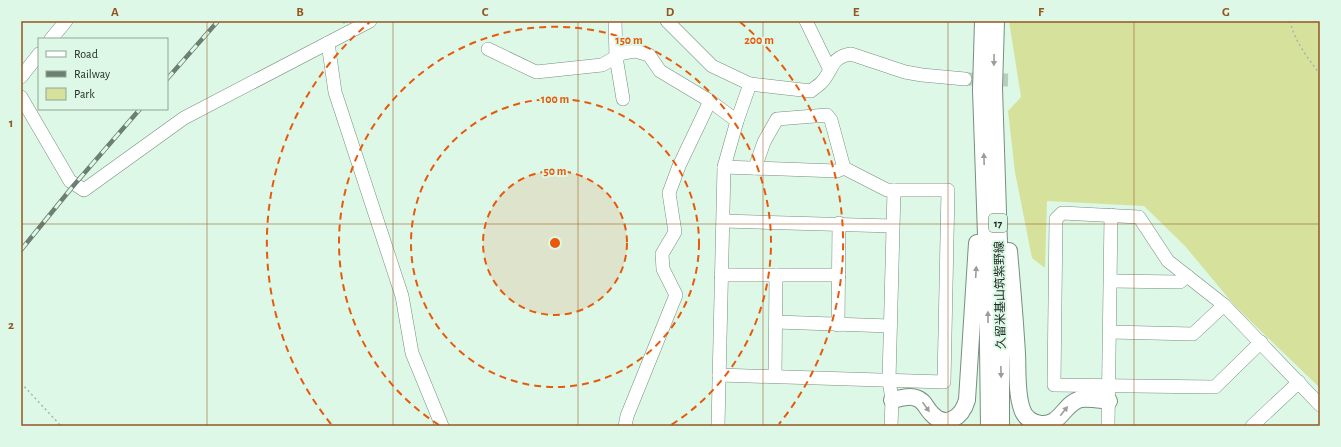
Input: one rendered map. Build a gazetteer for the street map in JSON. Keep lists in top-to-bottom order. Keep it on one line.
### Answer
{"streets":{"main road":["17","久留米基山筑紫野線"]},"legend":["Road","Railway","Park"],"grid":{"columns":["A","B","C","D","E","F","G"],"rows":["1","2"]},"rings":["200 m","150 m","100 m","50 m"]}
